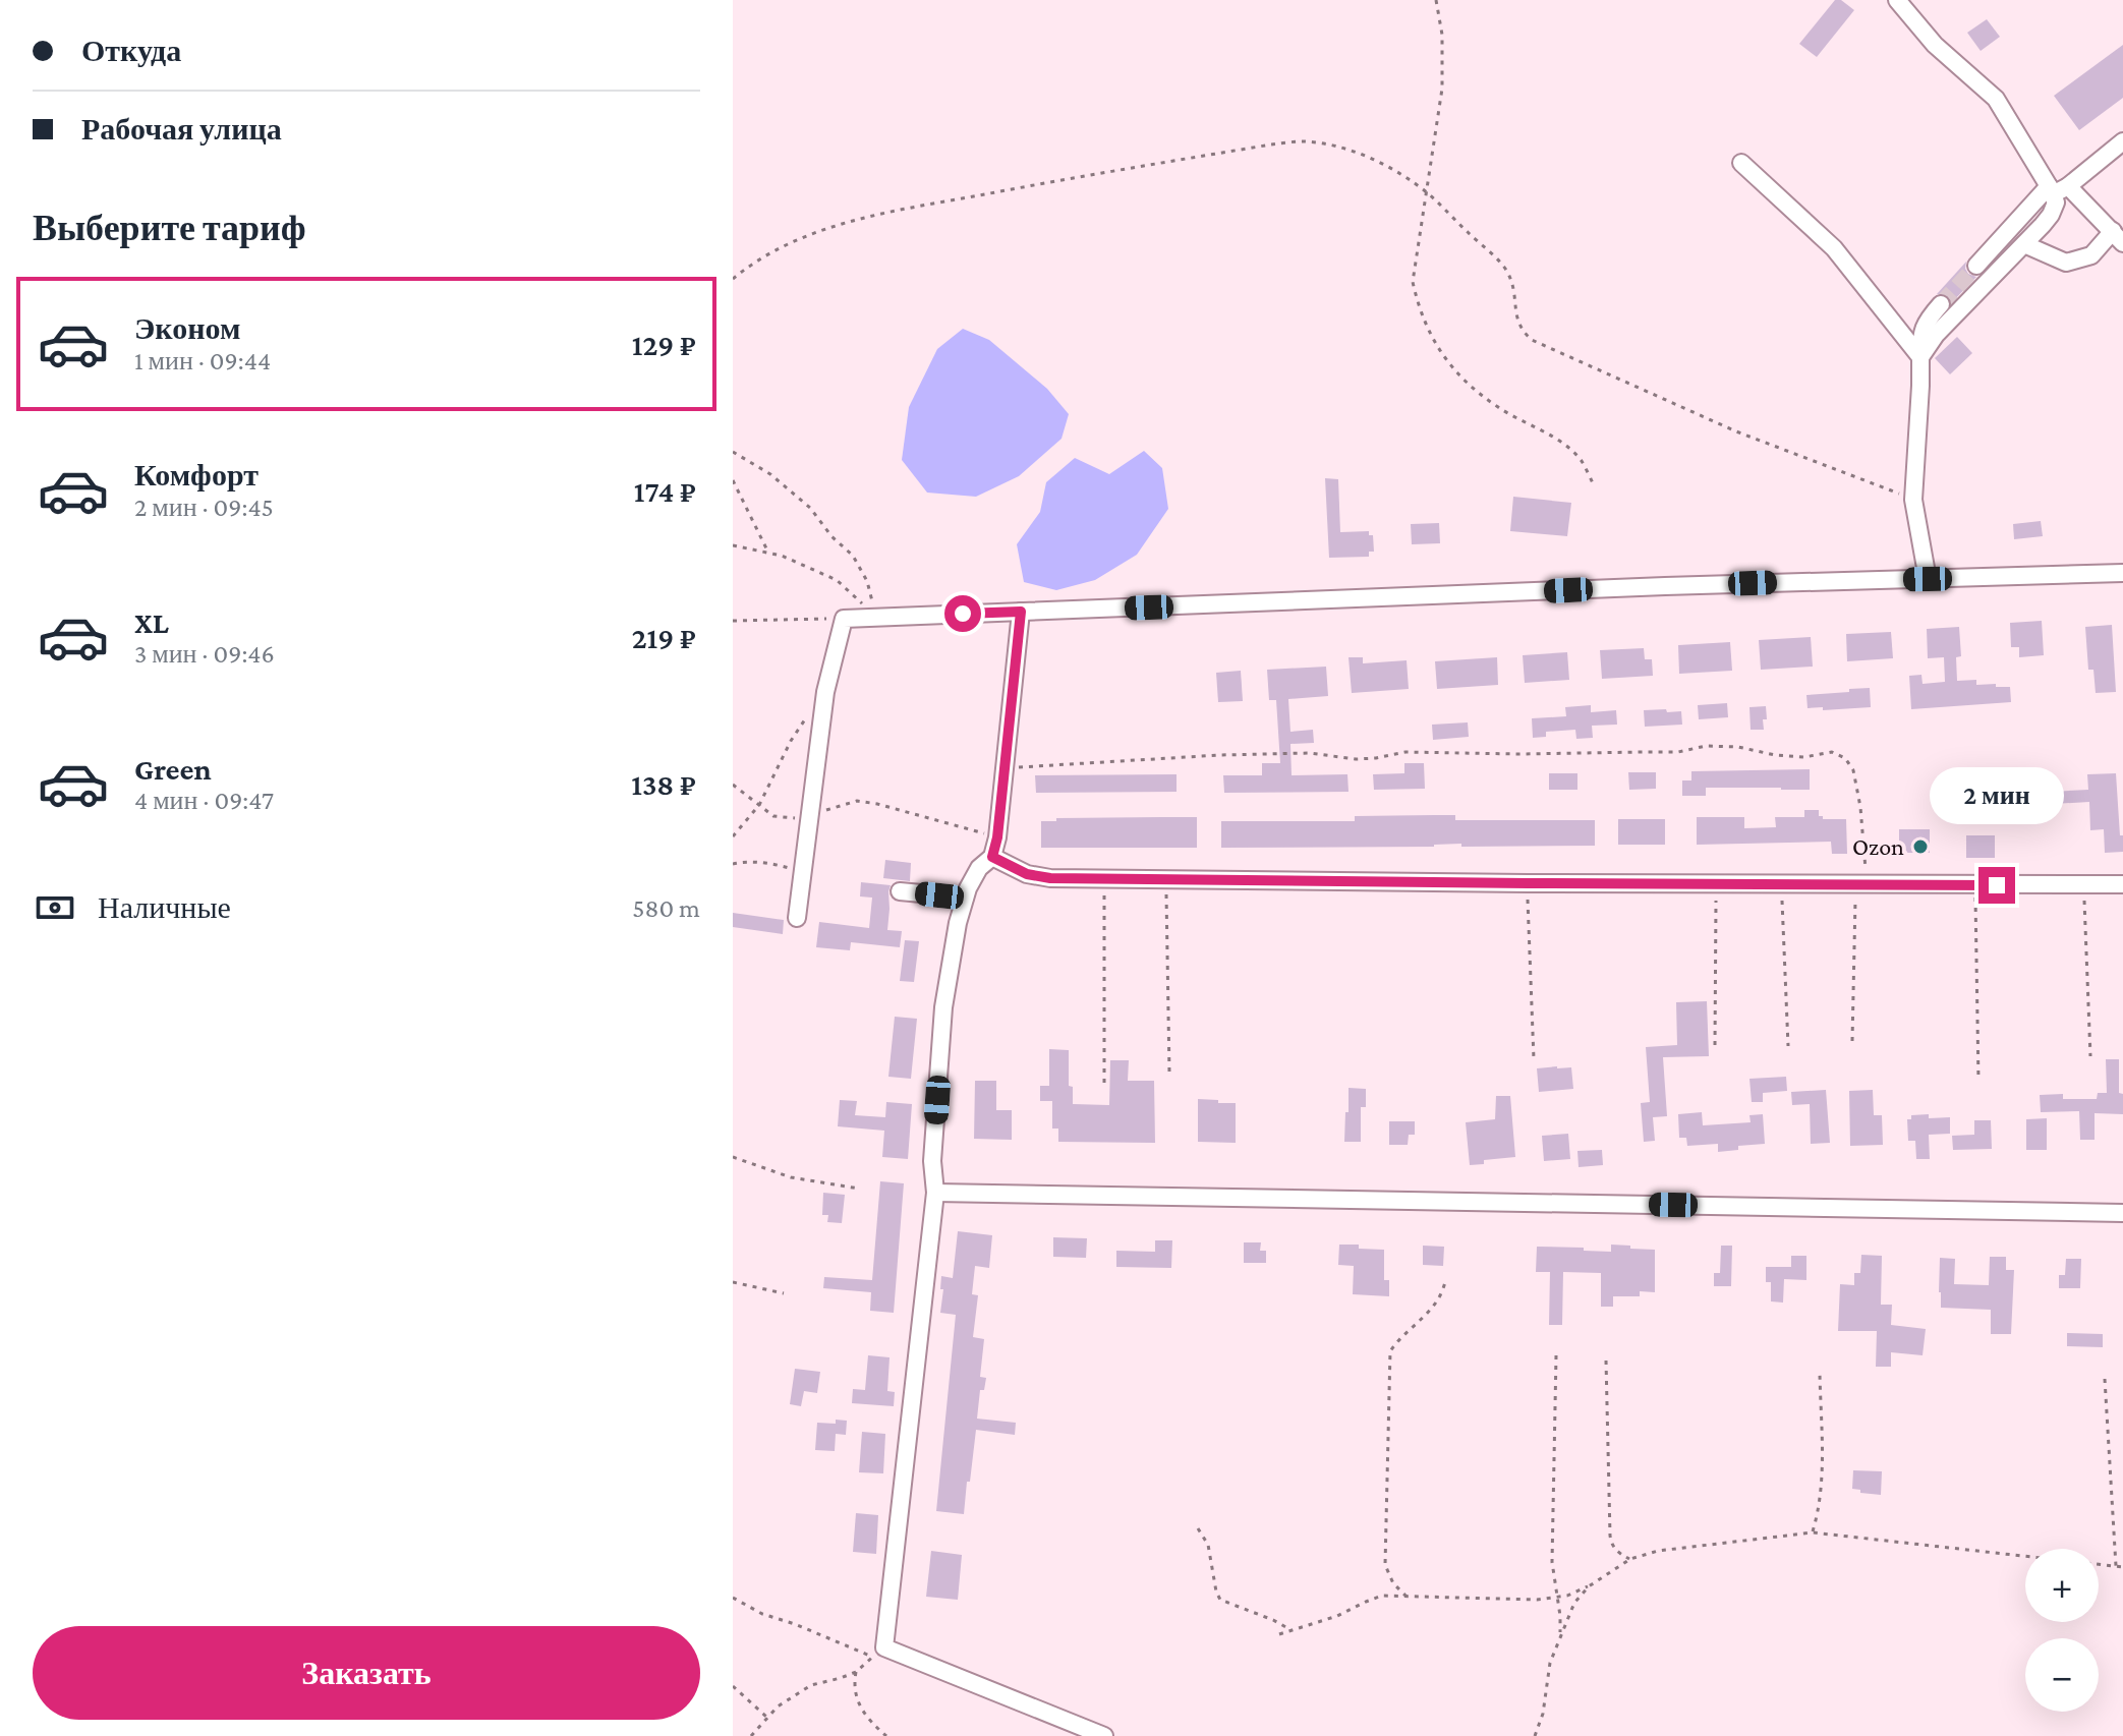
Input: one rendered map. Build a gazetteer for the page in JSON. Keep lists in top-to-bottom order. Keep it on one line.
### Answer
{"places":["Ozon"],"page":{"banner":["Откуда","Рабочая улица"],"heading":"Выберите тариф","list":[{"name":"Эконом","note":"1 мин · 09:44","value":"129 ₽"},{"name":"Комфорт","note":"2 мин · 09:45","value":"174 ₽"},{"name":"XL","note":"3 мин · 09:46","value":"219 ₽"},{"name":"Green","note":"4 мин · 09:47","value":"138 ₽"}],"bubble":"2 мин","pay":["Наличные","580 m"],"map_buttons":["+","−"],"buttons":"Заказать"}}
